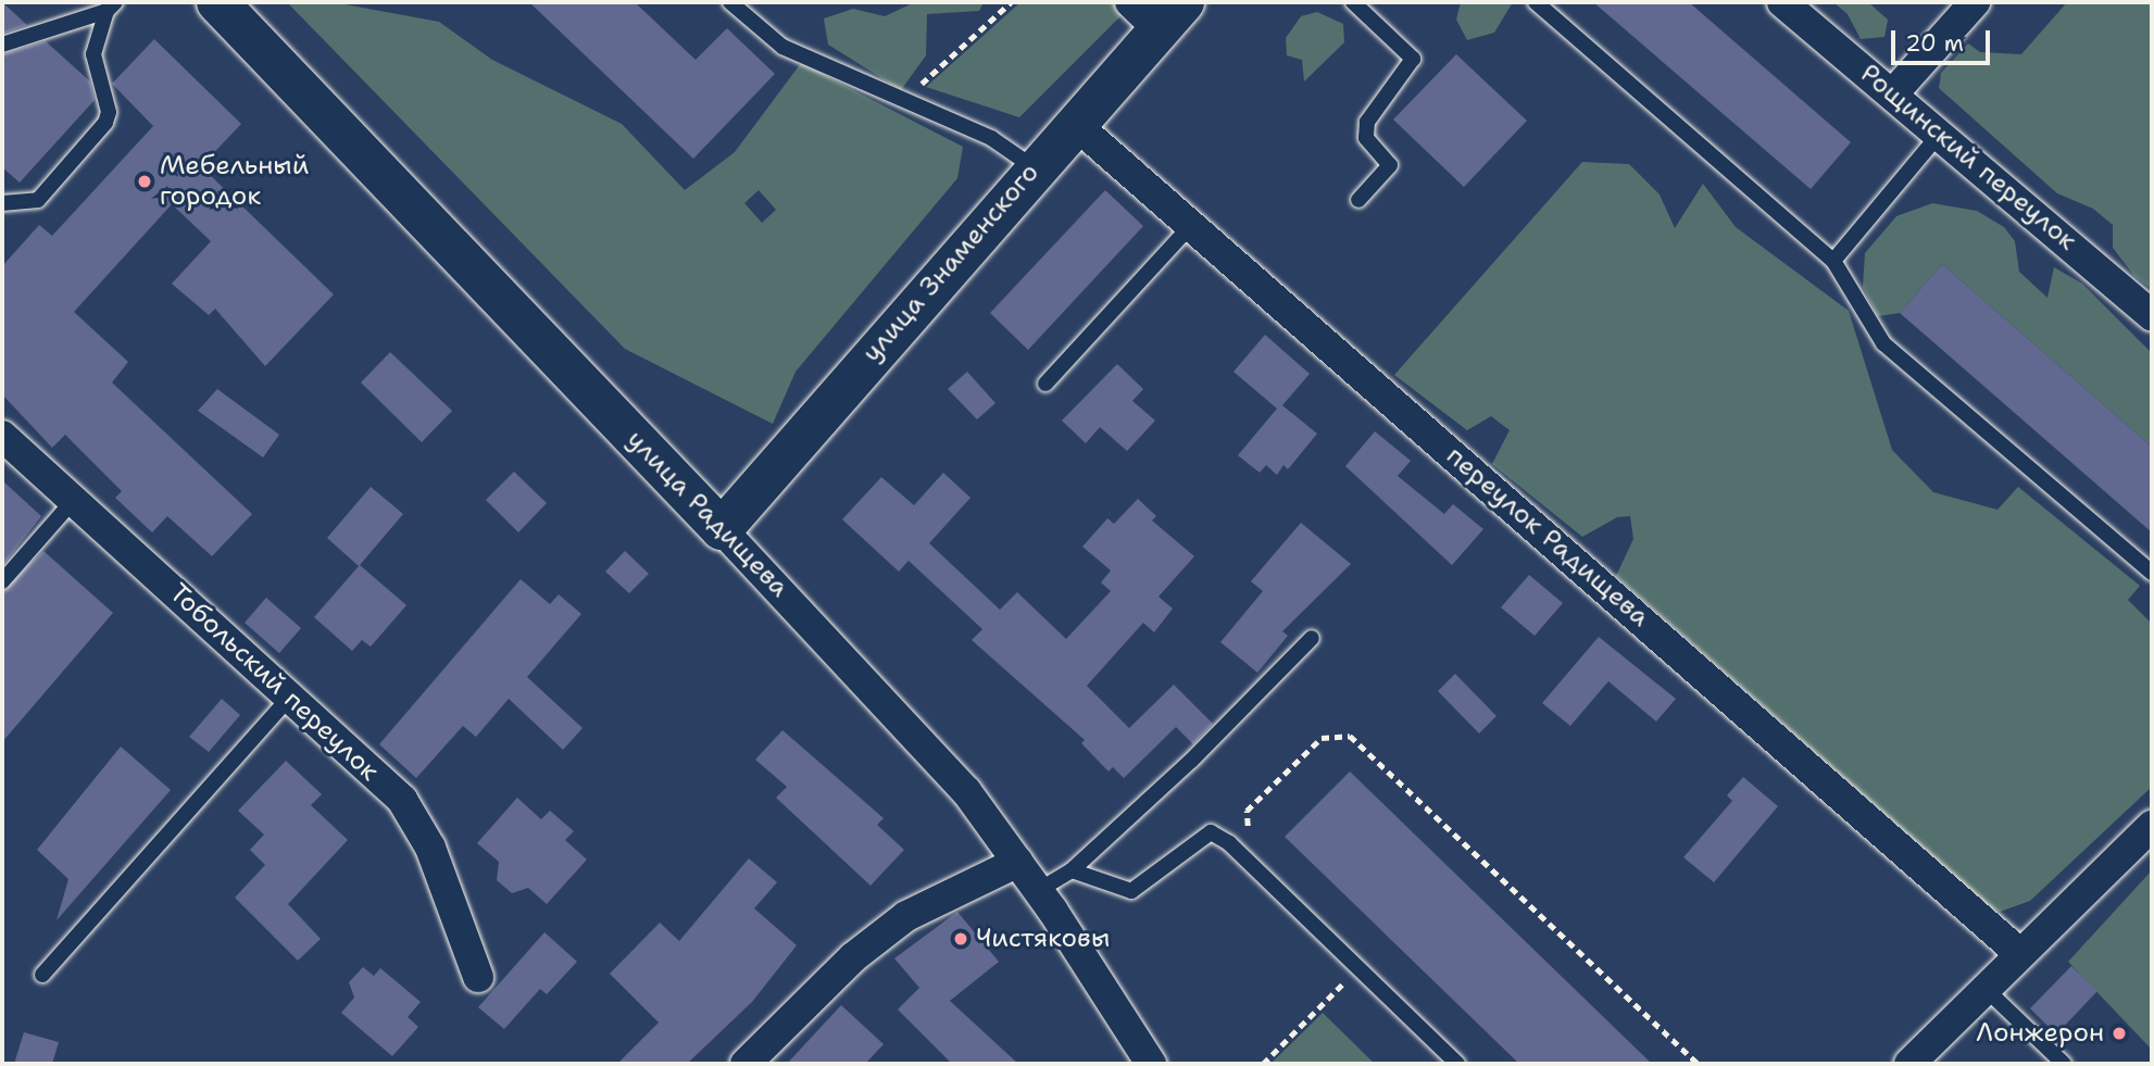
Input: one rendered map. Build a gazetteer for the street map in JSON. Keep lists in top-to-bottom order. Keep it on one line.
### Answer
{"streets":{"main road":["улица Знаменского","улица Радищева"],"street":["Рощинский переулок","переулок Радищева","Тобольский переулок"]},"crossings":[["улица Знаменского","улица Радищева"],["улица Знаменского","переулок Радищева"]],"places":["Мебельный городок","Чистяковы","Лонжерон"],"scale_bar":"20 m"}
